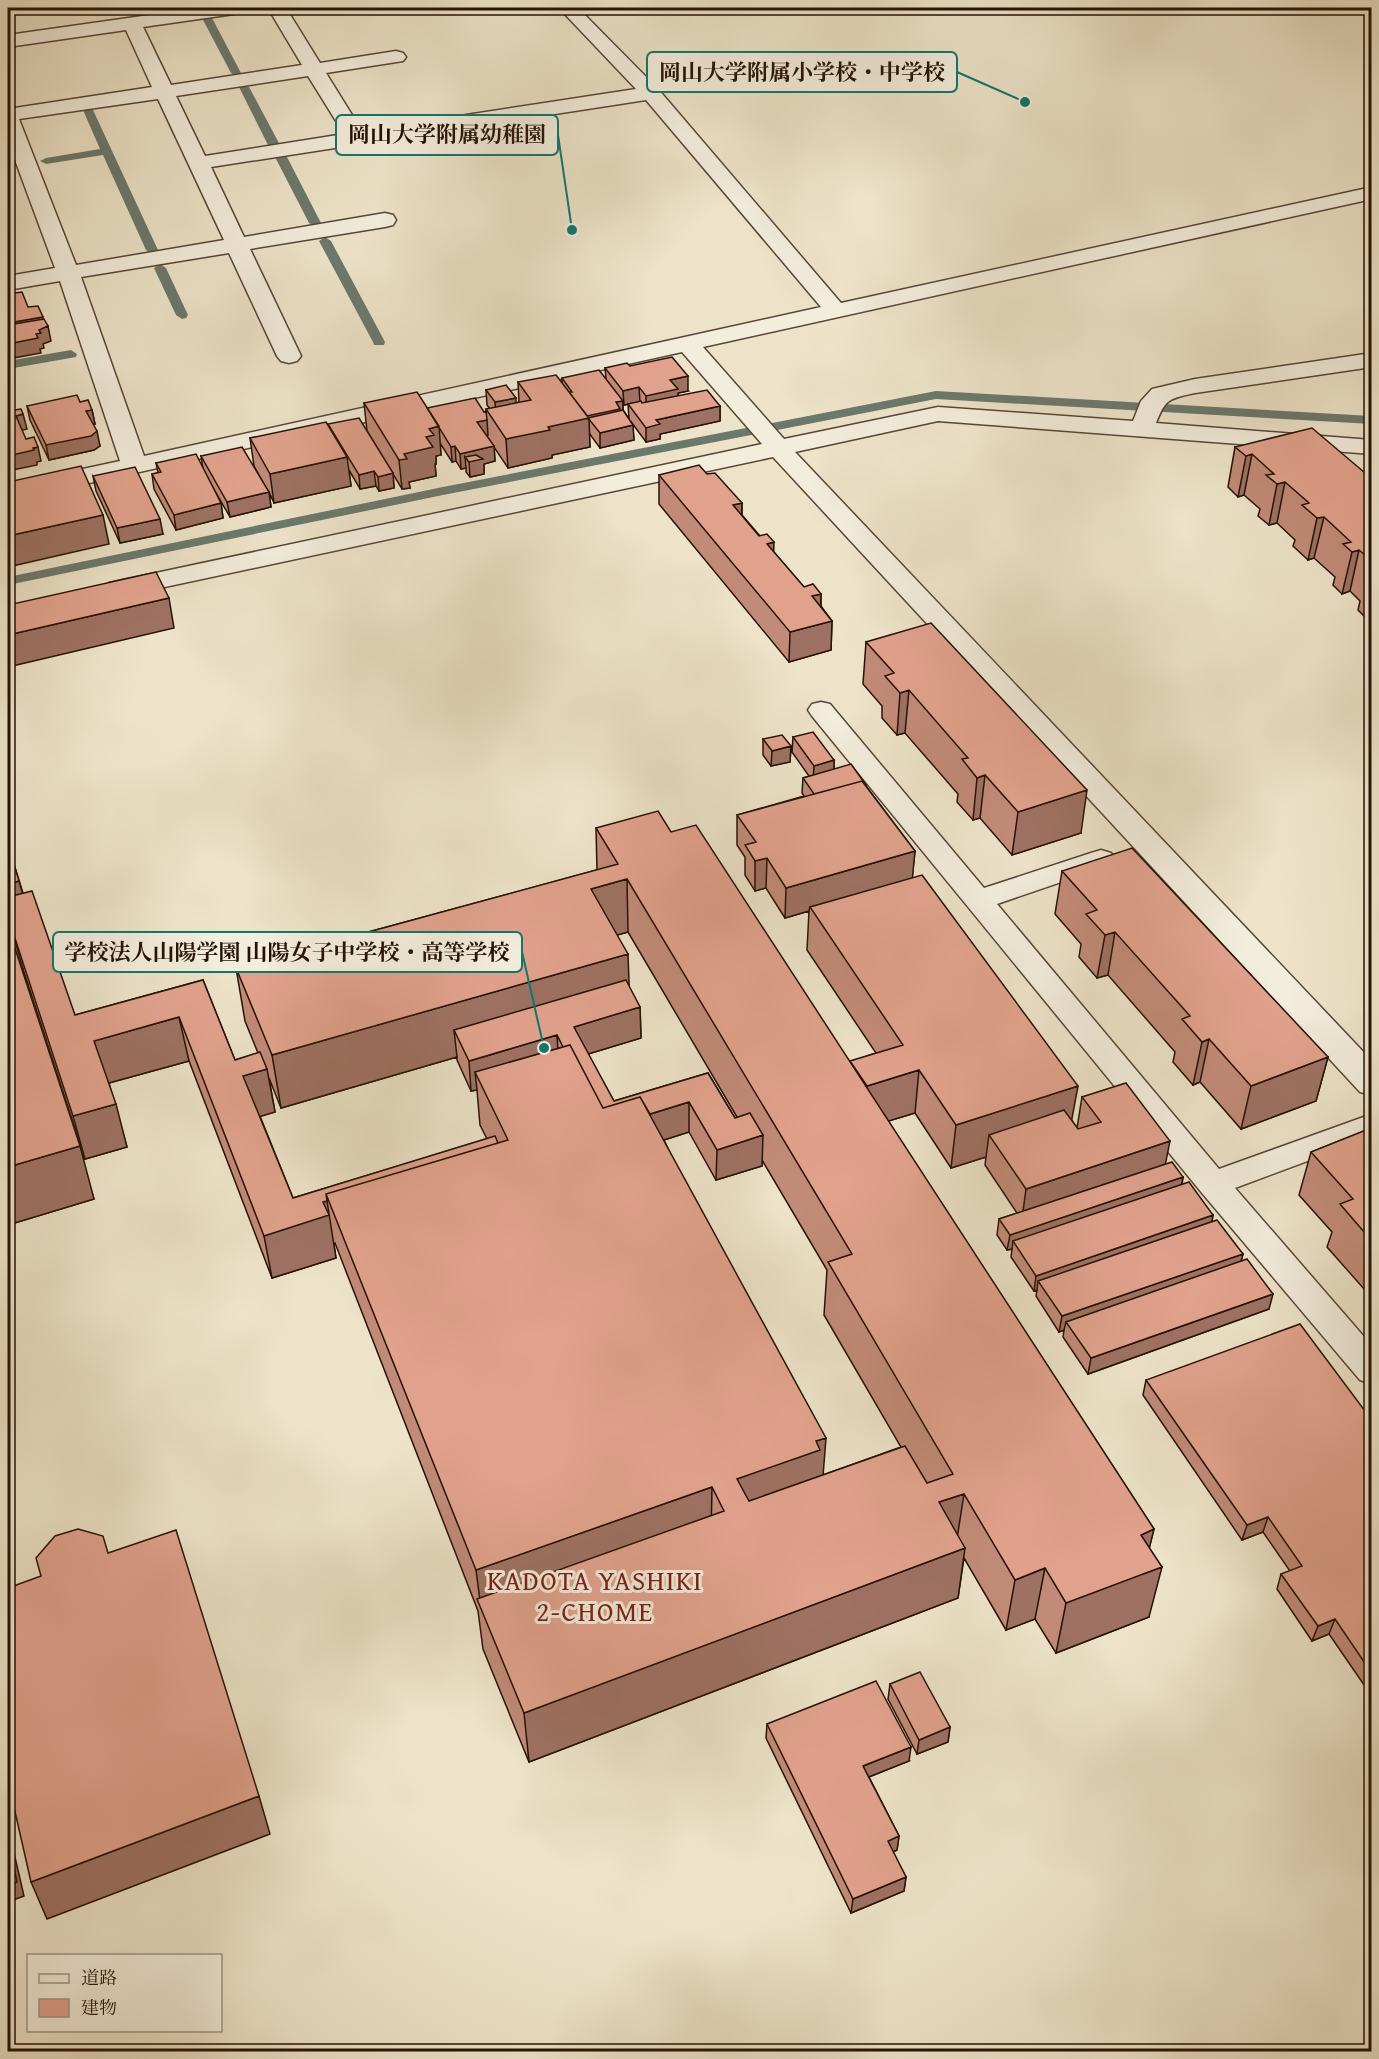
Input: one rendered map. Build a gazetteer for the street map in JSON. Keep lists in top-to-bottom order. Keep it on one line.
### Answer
{"districts":["KADOTA YASHIKI 2-CHOME"],"places":["岡山大学附属小学校・中学校","岡山大学附属幼稚園","学校法人山陽学園 山陽女子中学校・高等学校"],"legend":["道路","建物"]}
